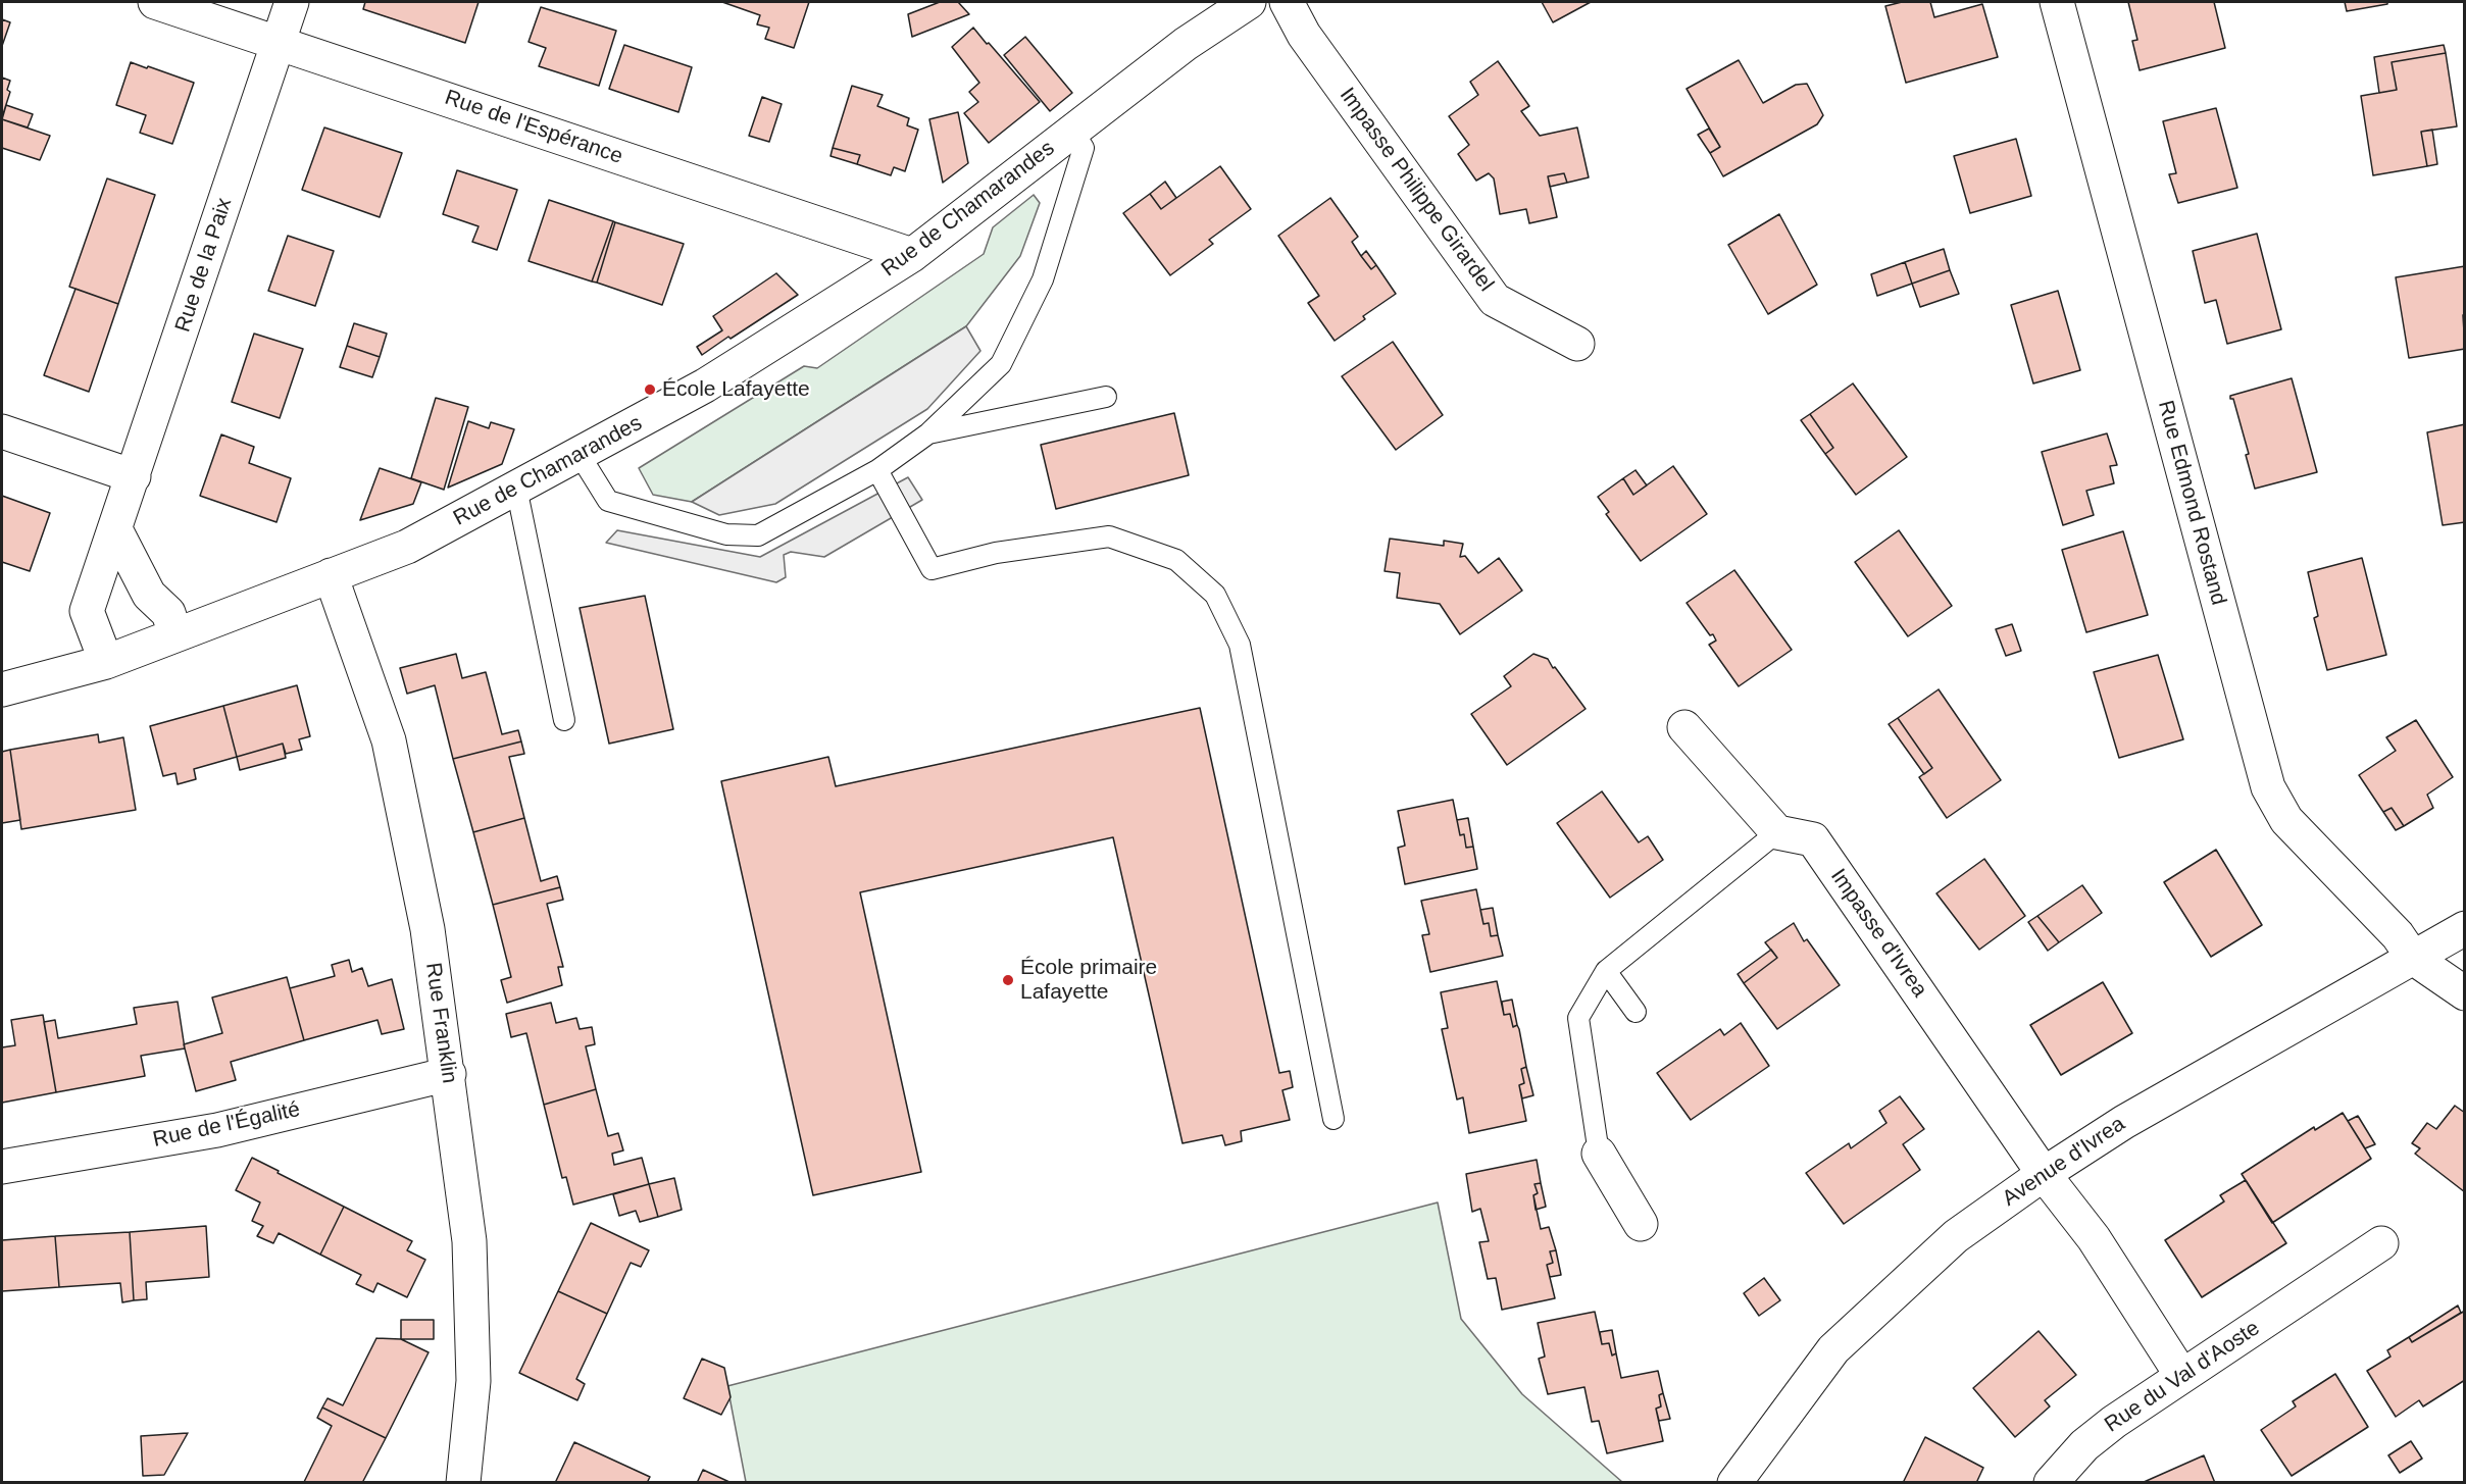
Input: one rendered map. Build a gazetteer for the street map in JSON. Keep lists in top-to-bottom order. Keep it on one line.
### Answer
{"streets":{"street":["Rue de l'Espérance","Impasse Philippe Girardel","Rue de Chamarandes","Rue de la Paix","Rue Edmond Rostand","Impasse d'Ivrea","Rue Franklin","Rue de l'Égalité","Avenue d'Ivrea","Rue du Val d'Aoste"]},"crossings":[["Rue de l'Espérance","Rue de Chamarandes"],["Rue de l'Espérance","Rue de la Paix"],["Rue de Chamarandes","Rue de la Paix"],["Rue de Chamarandes","Rue Franklin"],["Rue Edmond Rostand","Avenue d'Ivrea"],["Impasse d'Ivrea","Avenue d'Ivrea"],["Impasse d'Ivrea","Rue du Val d'Aoste"],["Rue Franklin","Rue de l'Égalité"]],"places":["École Lafayette","École primaire Lafayette"]}
